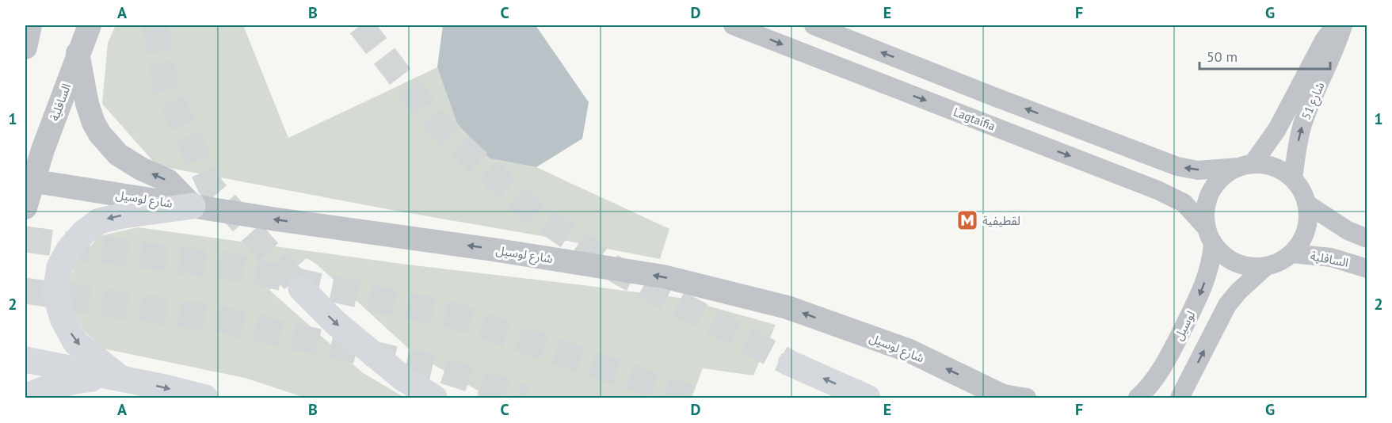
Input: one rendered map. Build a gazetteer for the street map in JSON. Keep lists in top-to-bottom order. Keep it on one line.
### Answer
{"streets":{"street":["شارع 51","السافلية","Lagtaifia","شارع لوسيل","لوسيل"]},"crossings":[["شارع 51","السافلية"],["شارع 51","Lagtaifia"],["شارع 51","لوسيل"],["السافلية","Lagtaifia"],["السافلية","شارع لوسيل"],["السافلية","لوسيل"],["Lagtaifia","لوسيل"]],"one_way":["شارع لوسيل"],"places":{"metro station":["لقطيفية"]},"scale_bar":"50 m","grid":{"columns":["A","B","C","D","E","F","G"],"rows":["1","2"]}}
